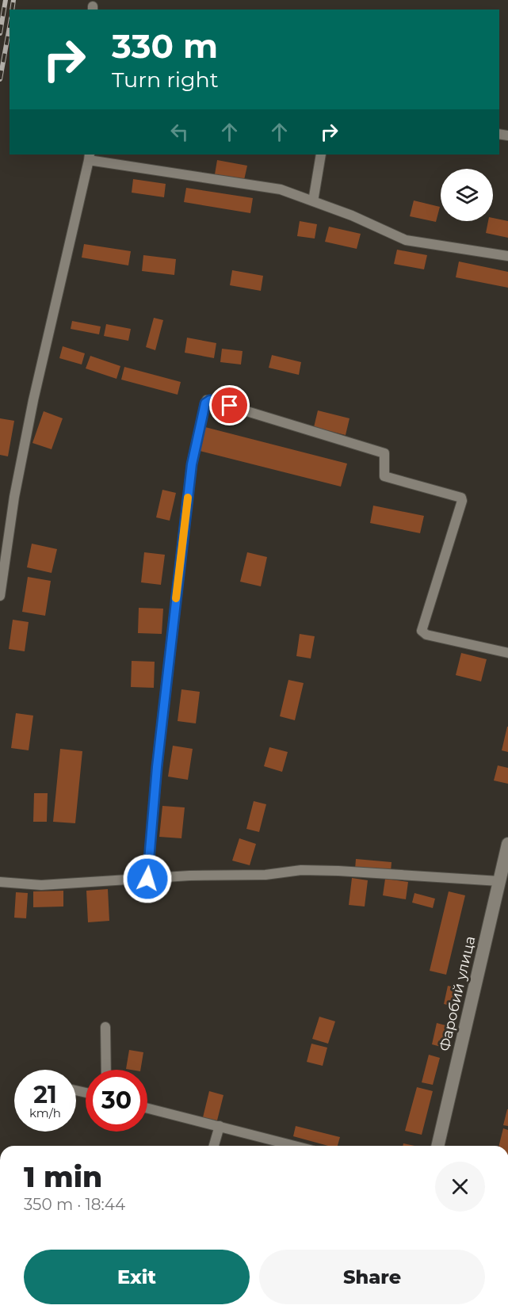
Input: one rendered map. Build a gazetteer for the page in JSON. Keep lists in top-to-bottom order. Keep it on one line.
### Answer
{"streets":{"street":["Фаробий улица"]},"page":{"turn":["330 m","Turn right"],"speed":"21 km/h","limit":"30","heading":["1 min","350 m · 18:44"],"buttons":["Exit","Share"]}}
